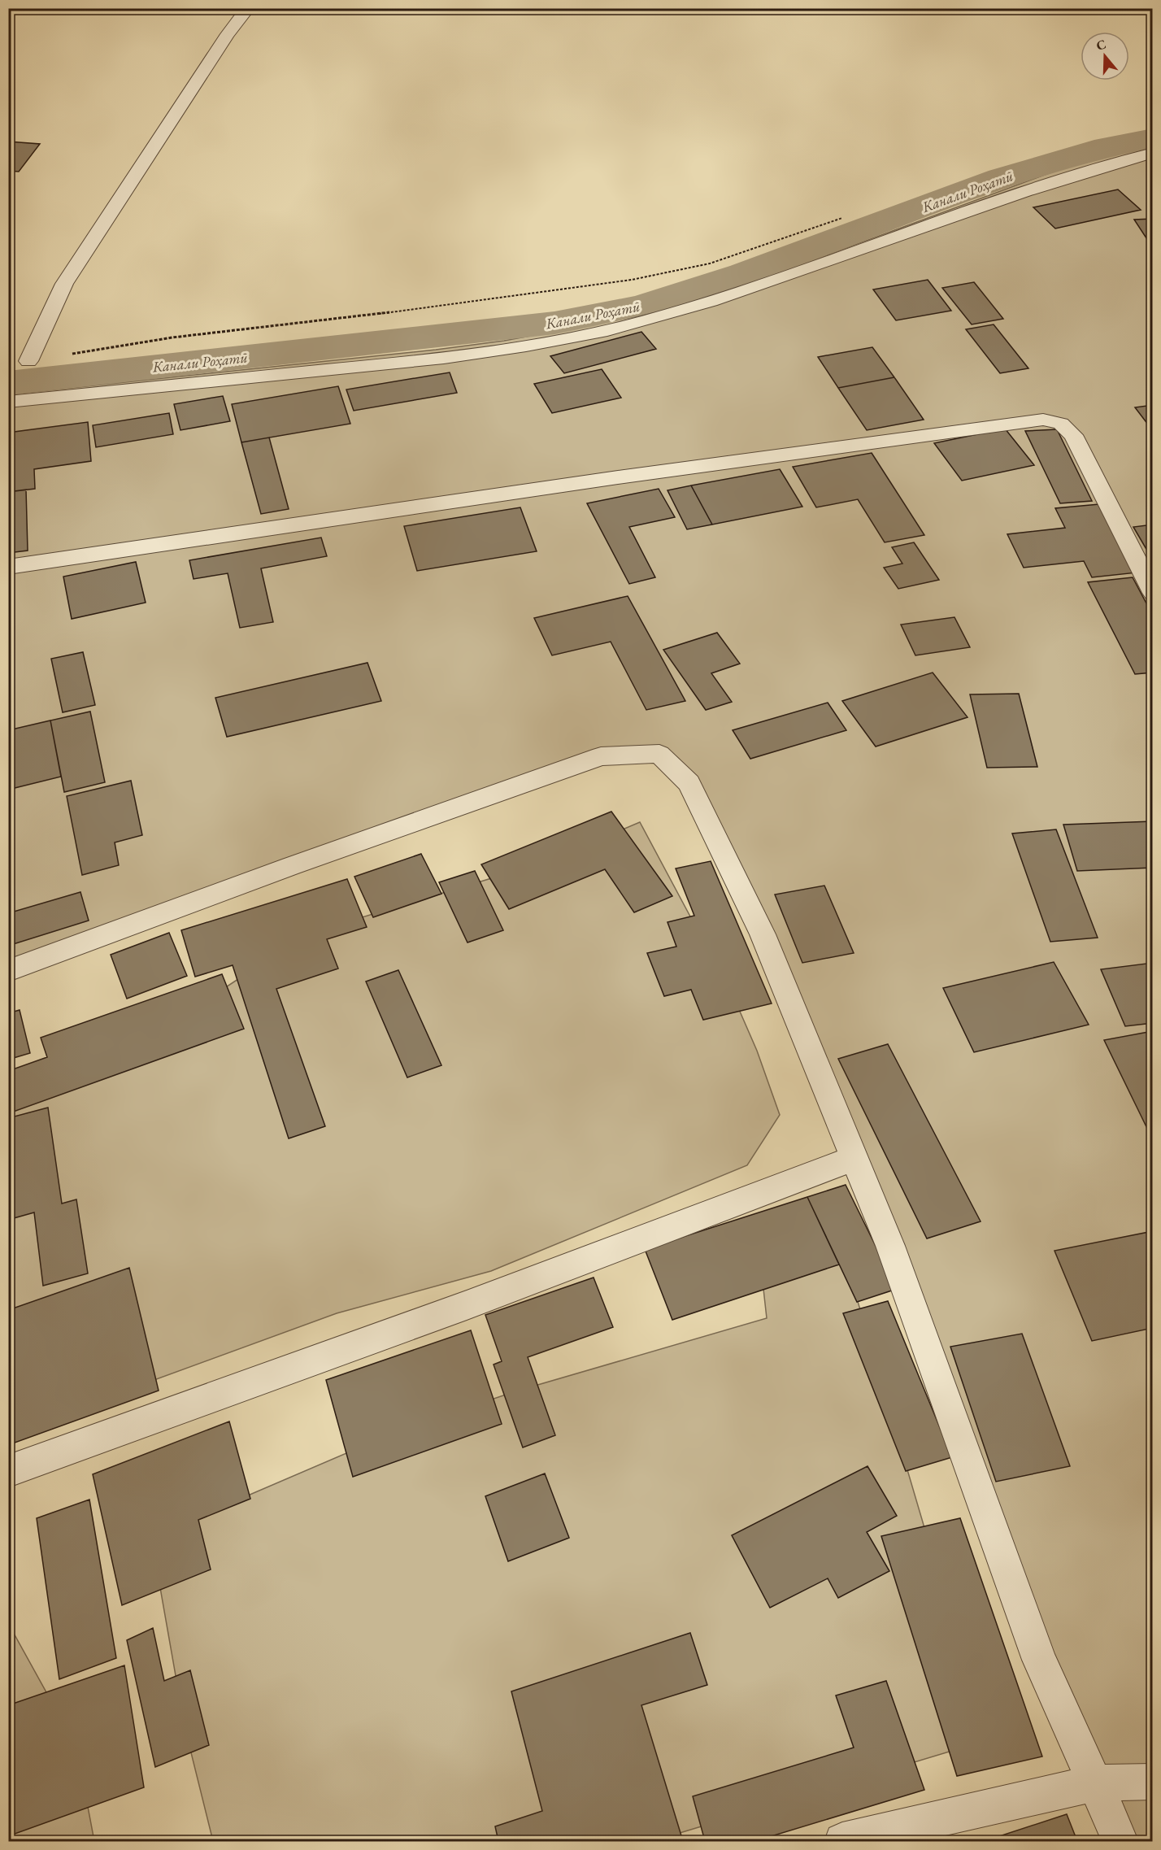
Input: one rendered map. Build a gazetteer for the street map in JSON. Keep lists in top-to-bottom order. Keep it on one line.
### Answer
{"water":["Канали Роҳатӣ"],"north":"top"}
